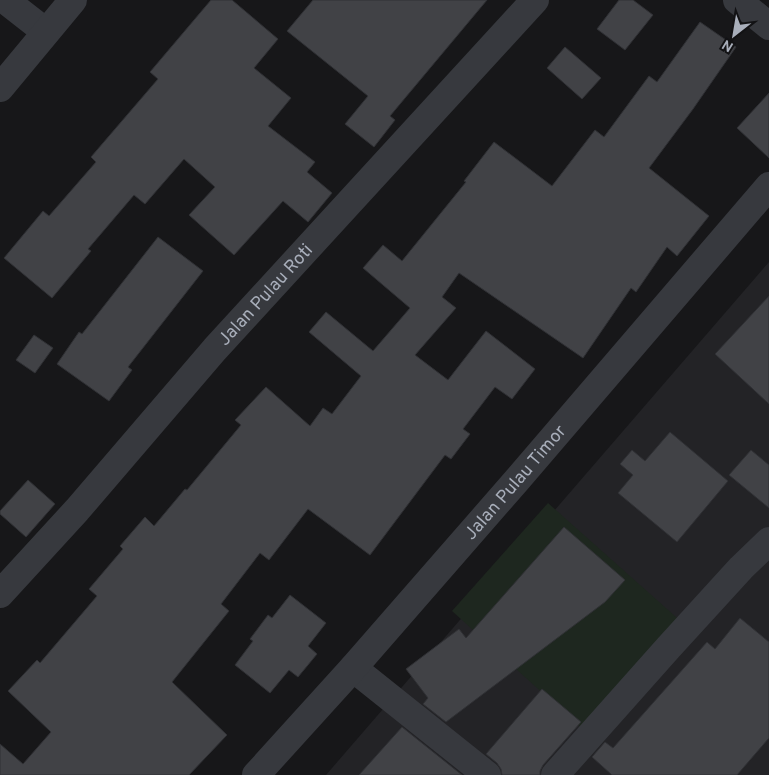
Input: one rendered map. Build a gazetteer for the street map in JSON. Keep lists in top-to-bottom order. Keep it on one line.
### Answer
{"streets":{"street":["Jalan Pulau Roti","Jalan Pulau Timor"]},"north":"bottom left"}
